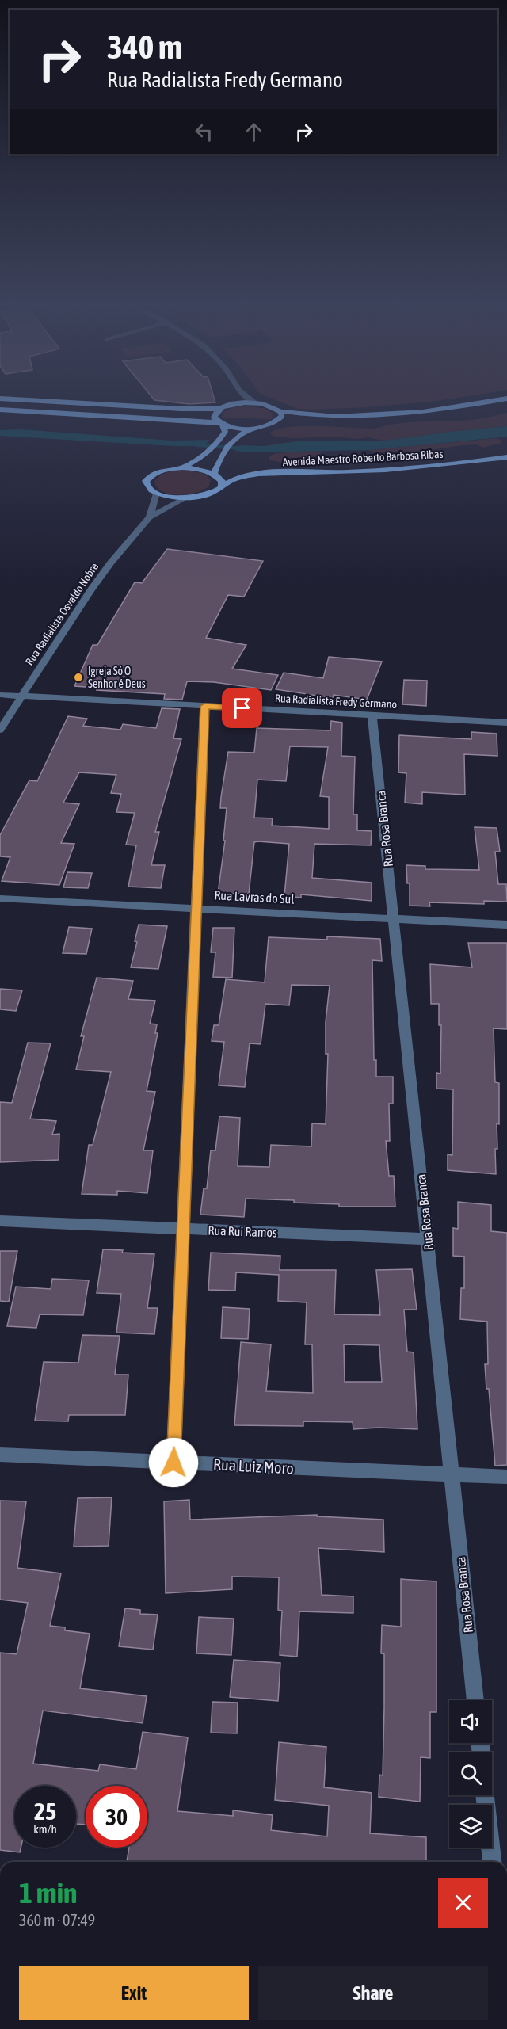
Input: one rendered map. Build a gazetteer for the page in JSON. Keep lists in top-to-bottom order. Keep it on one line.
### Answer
{"streets":{"main road":["Avenida Maestro Roberto Barbosa Ribas"],"street":["Rua Radialista Osvaldo Nobre","Rua Radialista Fredy Germano","Rua Rosa Branca","Rua Lavras do Sul","Rua Rui Ramos","Rua Luiz Moro"]},"crossings":[["Avenida Maestro Roberto Barbosa Ribas","Rua Radialista Osvaldo Nobre"],["Rua Radialista Osvaldo Nobre","Rua Radialista Fredy Germano"],["Rua Radialista Fredy Germano","Rua Rosa Branca"],["Rua Rosa Branca","Rua Lavras do Sul"],["Rua Rosa Branca","Rua Rui Ramos"],["Rua Rosa Branca","Rua Luiz Moro"]],"places":["Igreja Só O Senhor é Deus"],"page":{"turn":["340 m","Rua Radialista Fredy Germano"],"speed":"25 km/h","limit":"30","heading":["1 min","360 m · 07:49"],"buttons":["Exit","Share"]}}
